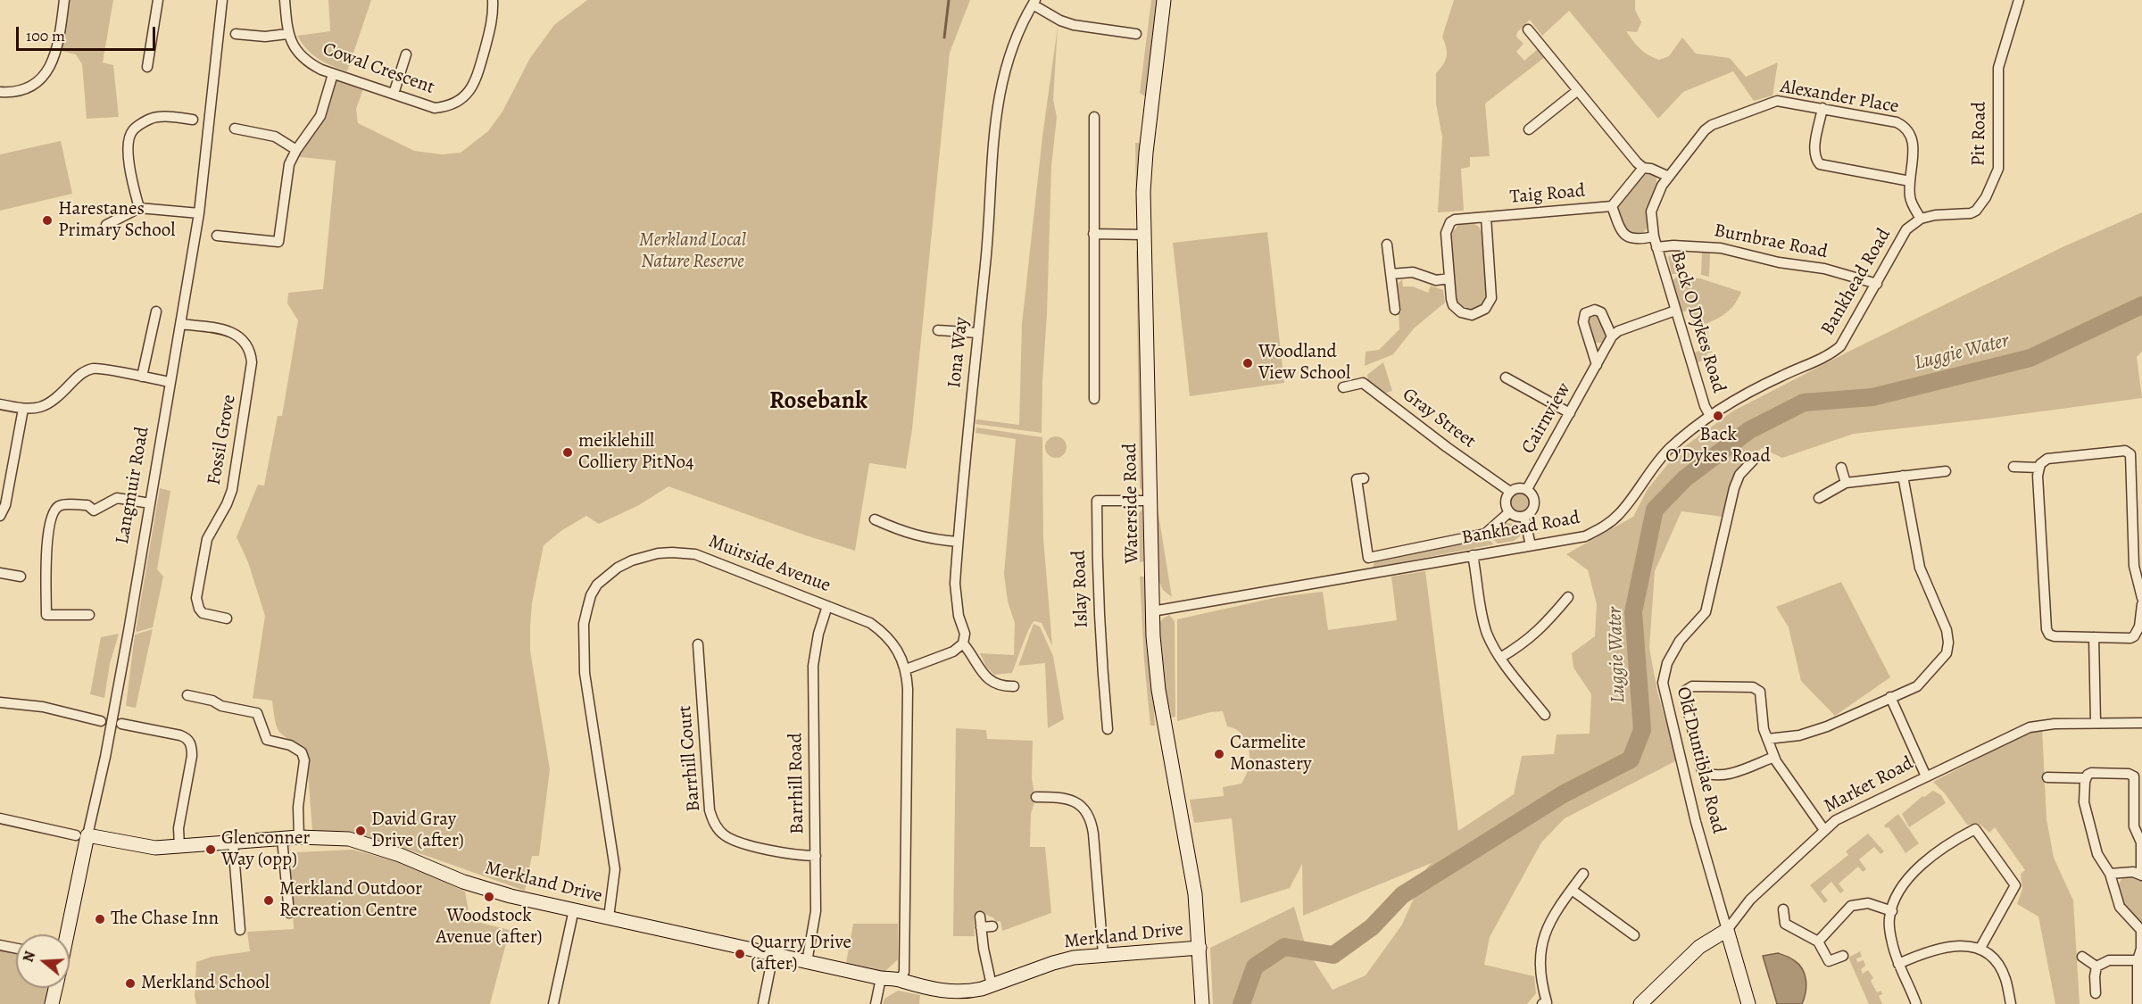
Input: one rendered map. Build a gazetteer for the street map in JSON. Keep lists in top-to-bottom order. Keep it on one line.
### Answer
{"streets":{"street":["Cowal Crescent","Alexander Place","Pit Road","Taig Road","Burnbrae Road","Bankhead Road","Back O Dykes Road","Iona Way","Gray Street","Cairnview","Fossil Grove","Langmuir Road","Waterside Road","Muirside Avenue","Islay Road","Barrhill Court","Old Duntiblae Road","Barrhill Road","Market Road","Merkland Drive"]},"crossings":[["Alexander Place","Pit Road"],["Alexander Place","Taig Road"],["Alexander Place","Bankhead Road"],["Alexander Place","Back O Dykes Road"],["Pit Road","Bankhead Road"],["Taig Road","Back O Dykes Road"],["Burnbrae Road","Bankhead Road"],["Burnbrae Road","Back O Dykes Road"],["Bankhead Road","Back O Dykes Road"],["Bankhead Road","Waterside Road"],["Gray Street","Cairnview"],["Fossil Grove","Langmuir Road"],["Langmuir Road","Merkland Drive"],["Waterside Road","Islay Road"],["Waterside Road","Merkland Drive"],["Muirside Avenue","Barrhill Road"],["Muirside Avenue","Merkland Drive"],["Barrhill Court","Barrhill Road"],["Old Duntiblae Road","Market Road"],["Barrhill Road","Merkland Drive"]],"districts":["Rosebank"],"water":["Luggie Water"],"parks":["Merkland Local Nature Reserve"],"places":["Harestanes Primary School","Woodland View School","Back O'Dykes Road","meiklehill Colliery PitNo4","Carmelite Monastery","David Gray Drive (after)","Glenconner Way (opp)","Woodstock Avenue (after)","Merkland Outdoor Recreation Centre","The Chase Inn","Quarry Drive (after)","Merkland School"],"scale_bar":"100 m","north":"left"}
